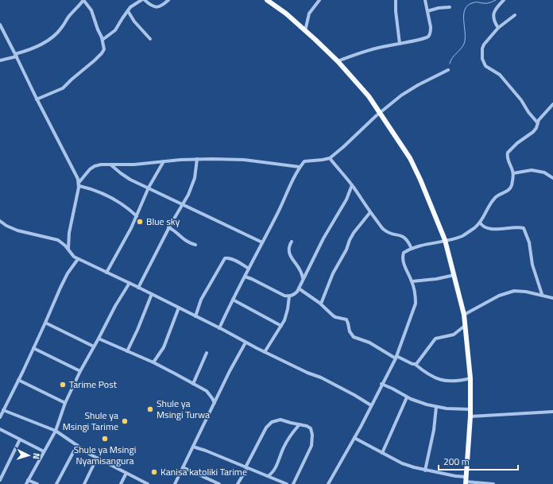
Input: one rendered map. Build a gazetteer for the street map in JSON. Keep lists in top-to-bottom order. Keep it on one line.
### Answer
{"places":["Blue sky","Tarime Post","Shule ya Msingi Turwa","Shule ya Msingi Tarime","Shule ya Msingi Nyamisangura","Kanisa katoliki Tarime"],"scale_bar":"200 m","north":"right"}
